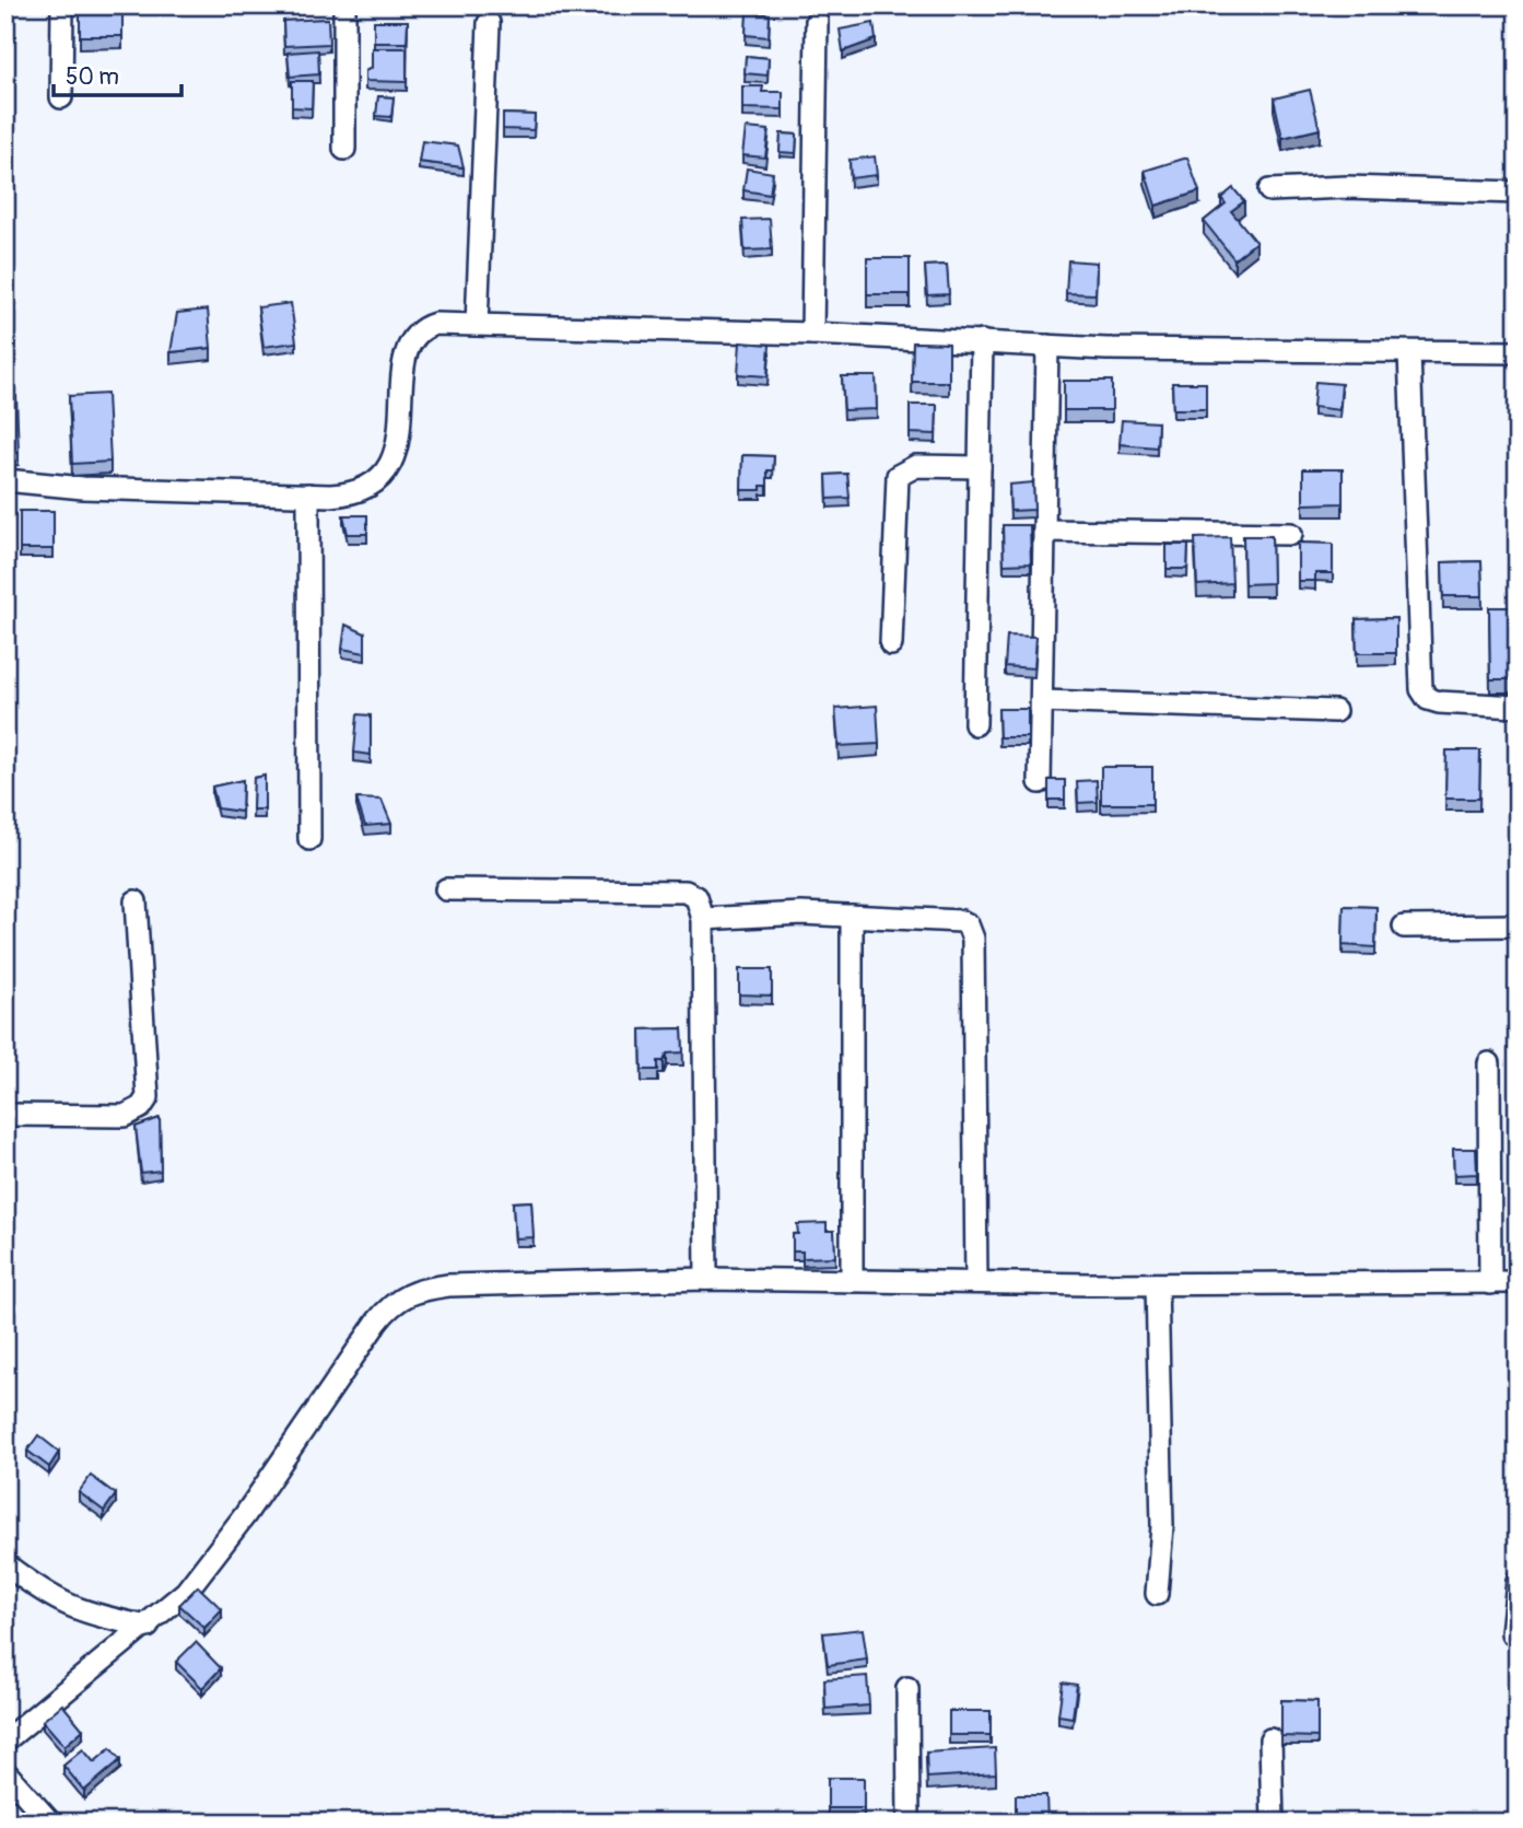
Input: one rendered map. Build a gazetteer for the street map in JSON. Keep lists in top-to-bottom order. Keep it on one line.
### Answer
{"scale_bar":"50 m"}
